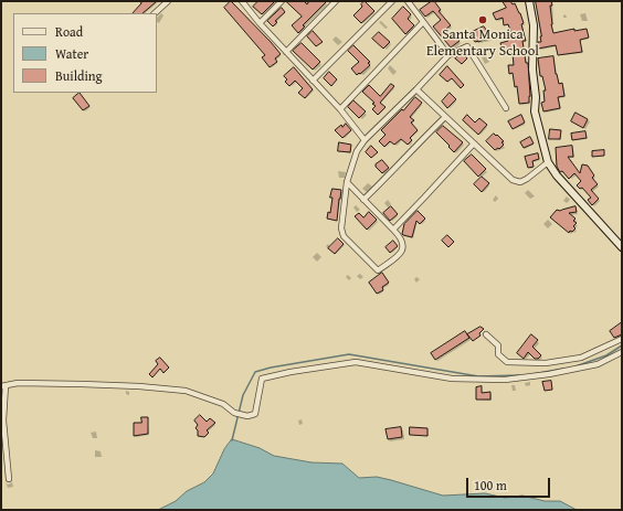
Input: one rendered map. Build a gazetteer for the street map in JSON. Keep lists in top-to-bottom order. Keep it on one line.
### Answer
{"places":["Santa Monica Elementary School"],"legend":["Road","Water","Building"],"scale_bar":"100 m"}
